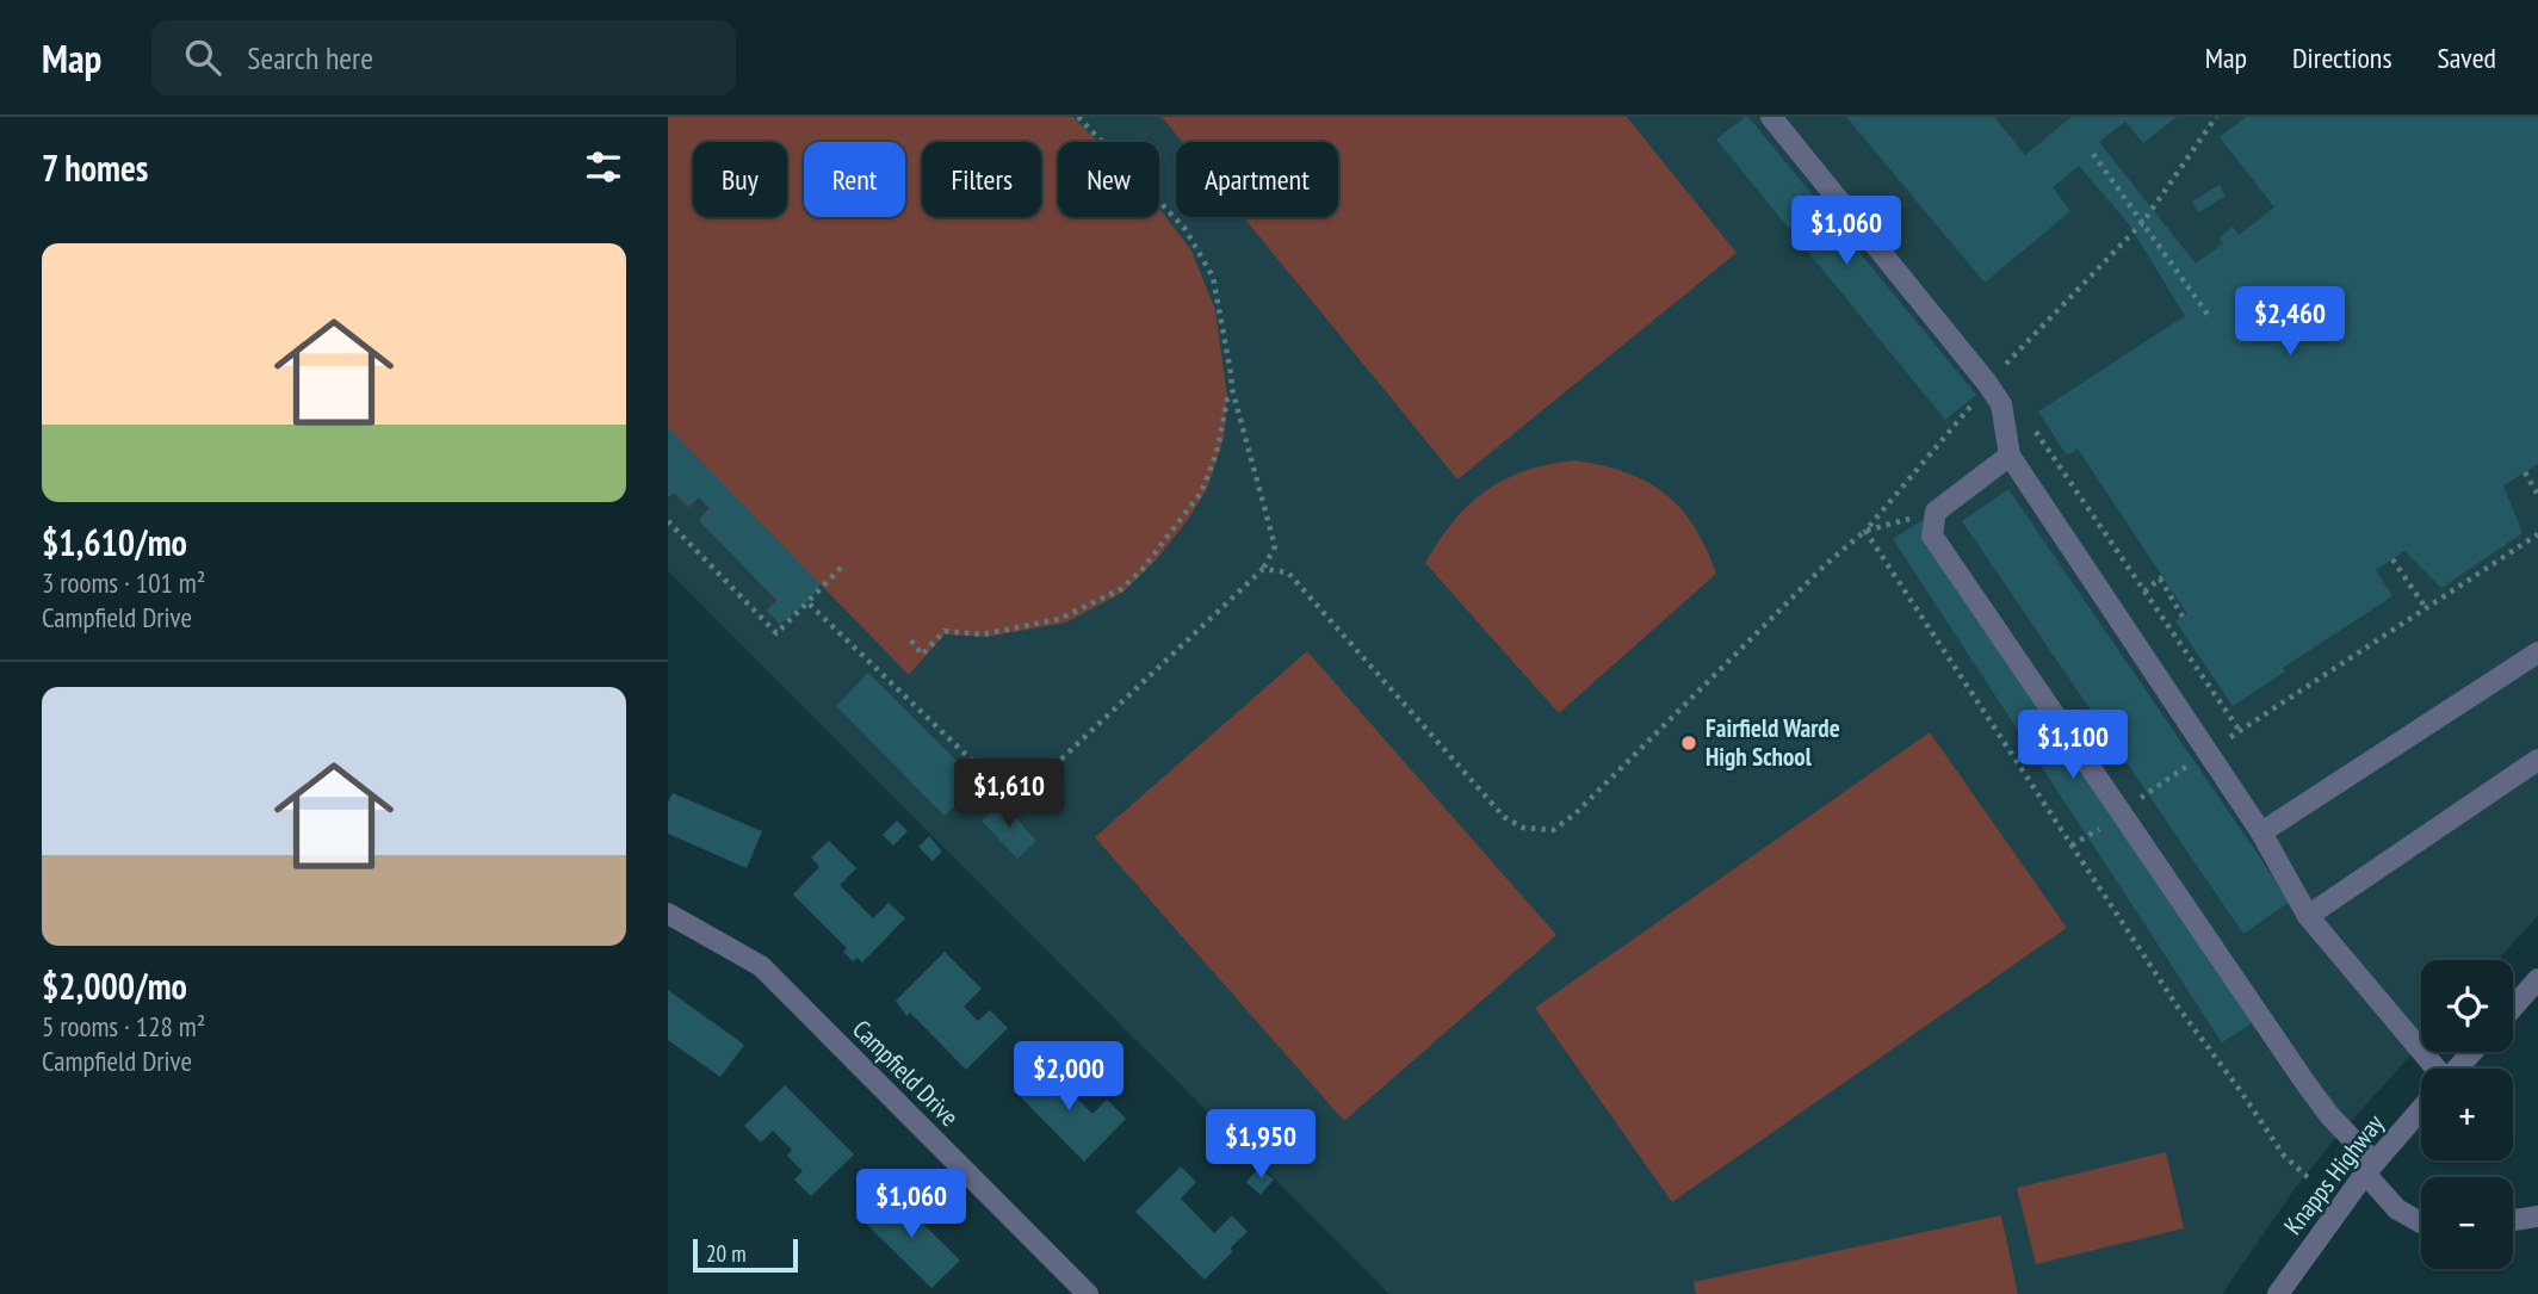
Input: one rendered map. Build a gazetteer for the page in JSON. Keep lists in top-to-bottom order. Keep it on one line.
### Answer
{"streets":{"street":["Campfield Drive","Knapps Highway"]},"places":["Fairfield Warde High School"],"scale_bar":"20 m","page":{"header":"Map","search":"Search here","nav":["Map","Directions","Saved"],"heading":"7 homes","chip":["Buy","Rent","Filters","New","Apartment"],"price":["$1,060","$2,460","$1,100","$1,610","$2,000","$1,950","$1,060"],"list":[{"name":"$1,610/mo","note":"3 rooms · 101 m² · Campfield Drive"},{"name":"$2,000/mo","note":"5 rooms · 128 m² · Campfield Drive"}],"map_buttons":["+","−"],"scale":"20 m"}}
